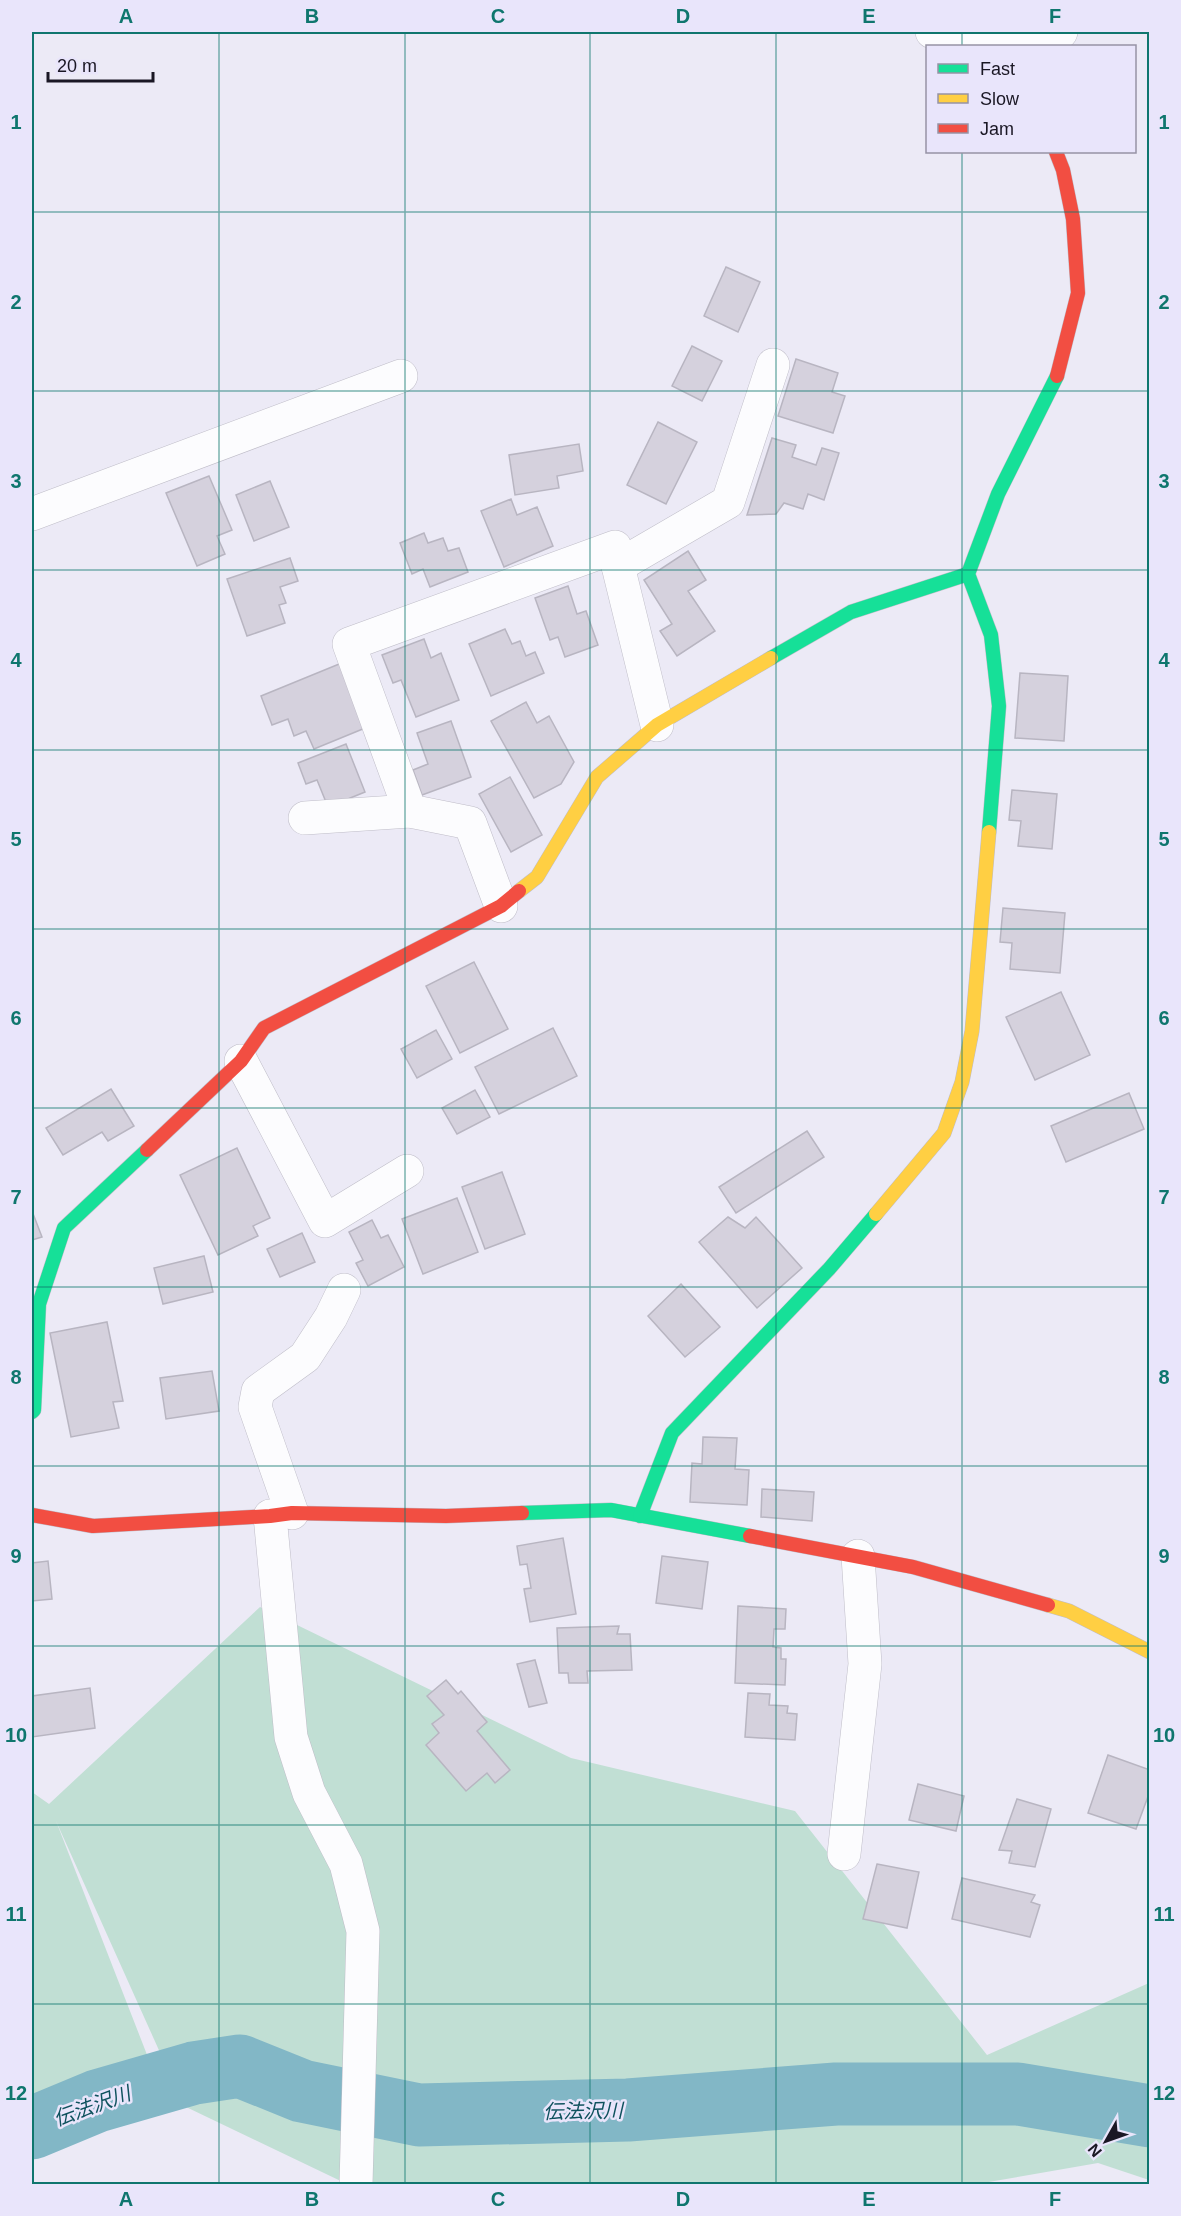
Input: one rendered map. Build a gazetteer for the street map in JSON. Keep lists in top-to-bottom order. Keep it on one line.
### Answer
{"water":["伝法沢川"],"legend":["Fast","Slow","Jam"],"scale_bar":"20 m","north":"bottom left","grid":{"columns":["A","B","C","D","E","F"],"rows":["1","2","3","4","5","6","7","8","9","10","11","12"]}}
